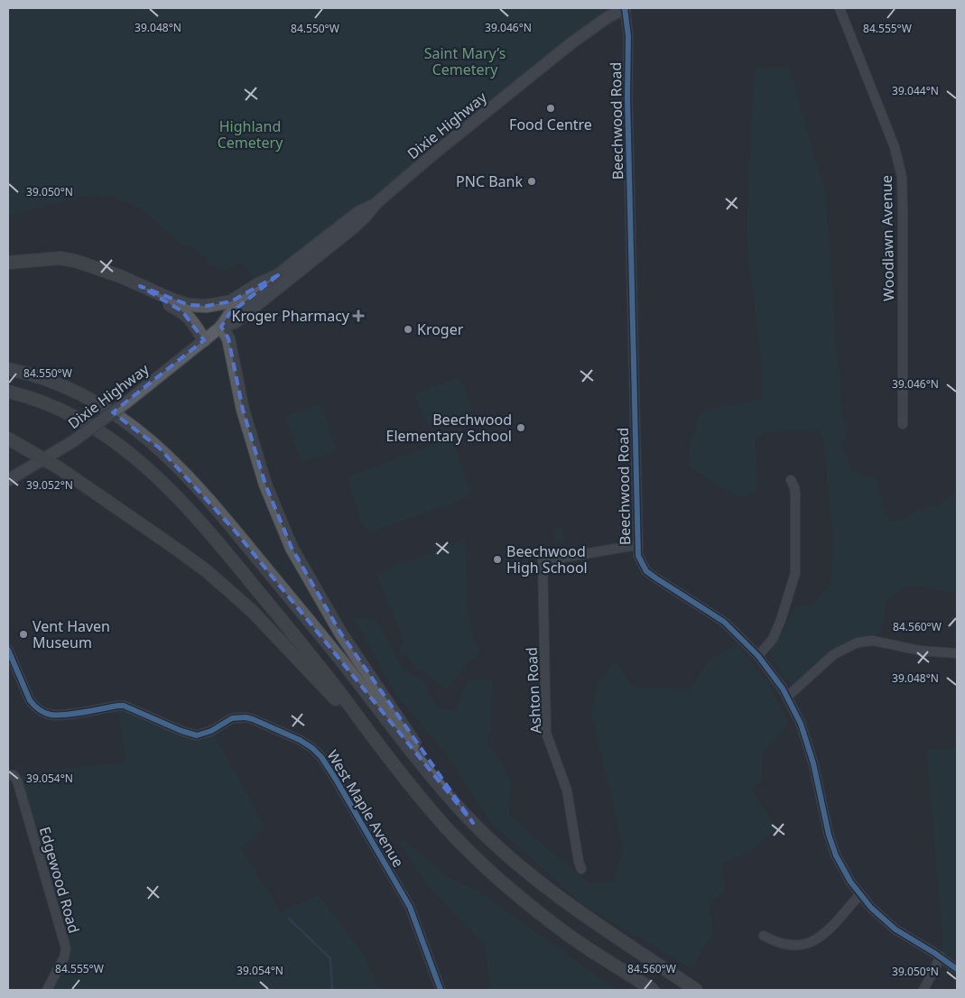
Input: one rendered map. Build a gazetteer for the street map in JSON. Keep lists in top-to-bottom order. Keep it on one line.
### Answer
{"streets":{"main road":["Dixie Highway"],"street":["Beechwood Road","Woodlawn Avenue","Ashton Road","West Maple Avenue","Edgewood Road"]},"crossings":[["Beechwood Road","Dixie Highway"],["Beechwood Road","Ashton Road"]],"parks":["Saint Mary’s Cemetery","Highland Cemetery"],"places":{"other":["Food Centre","PNC Bank","Kroger","Beechwood Elementary School","Beechwood High School","Vent Haven Museum"],"health":["Kroger Pharmacy"]},"coordinates":["39.048°N","39.046°N","84.550°W","84.555°W","39.044°N","39.050°N","39.052°N","84.560°W","39.054°N"]}
